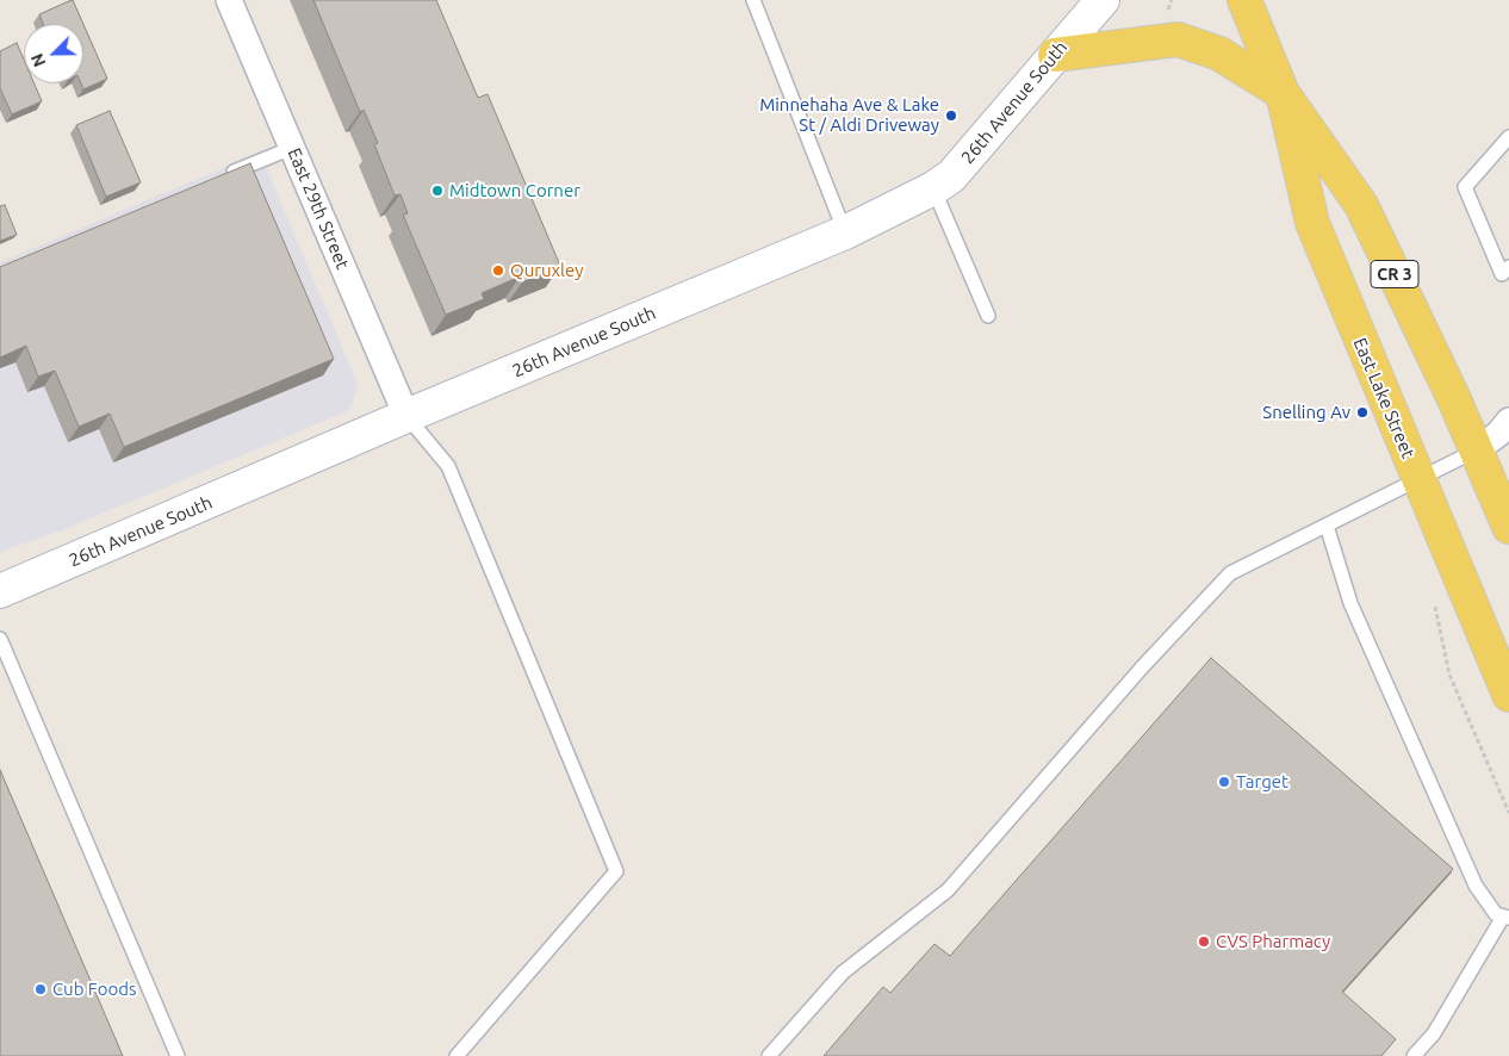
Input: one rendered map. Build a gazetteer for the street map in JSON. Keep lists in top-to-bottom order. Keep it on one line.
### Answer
{"streets":{"main road":["26th Avenue South","CR 3","East Lake Street"],"street":["East 29th Street"]},"crossings":[["26th Avenue South","East 29th Street"]],"places":["Minnehaha Ave & Lake St / Aldi Driveway","Midtown Corner","Quruxley","Snelling Av","Target","CVS Pharmacy","Cub Foods"],"north":"bottom left"}
